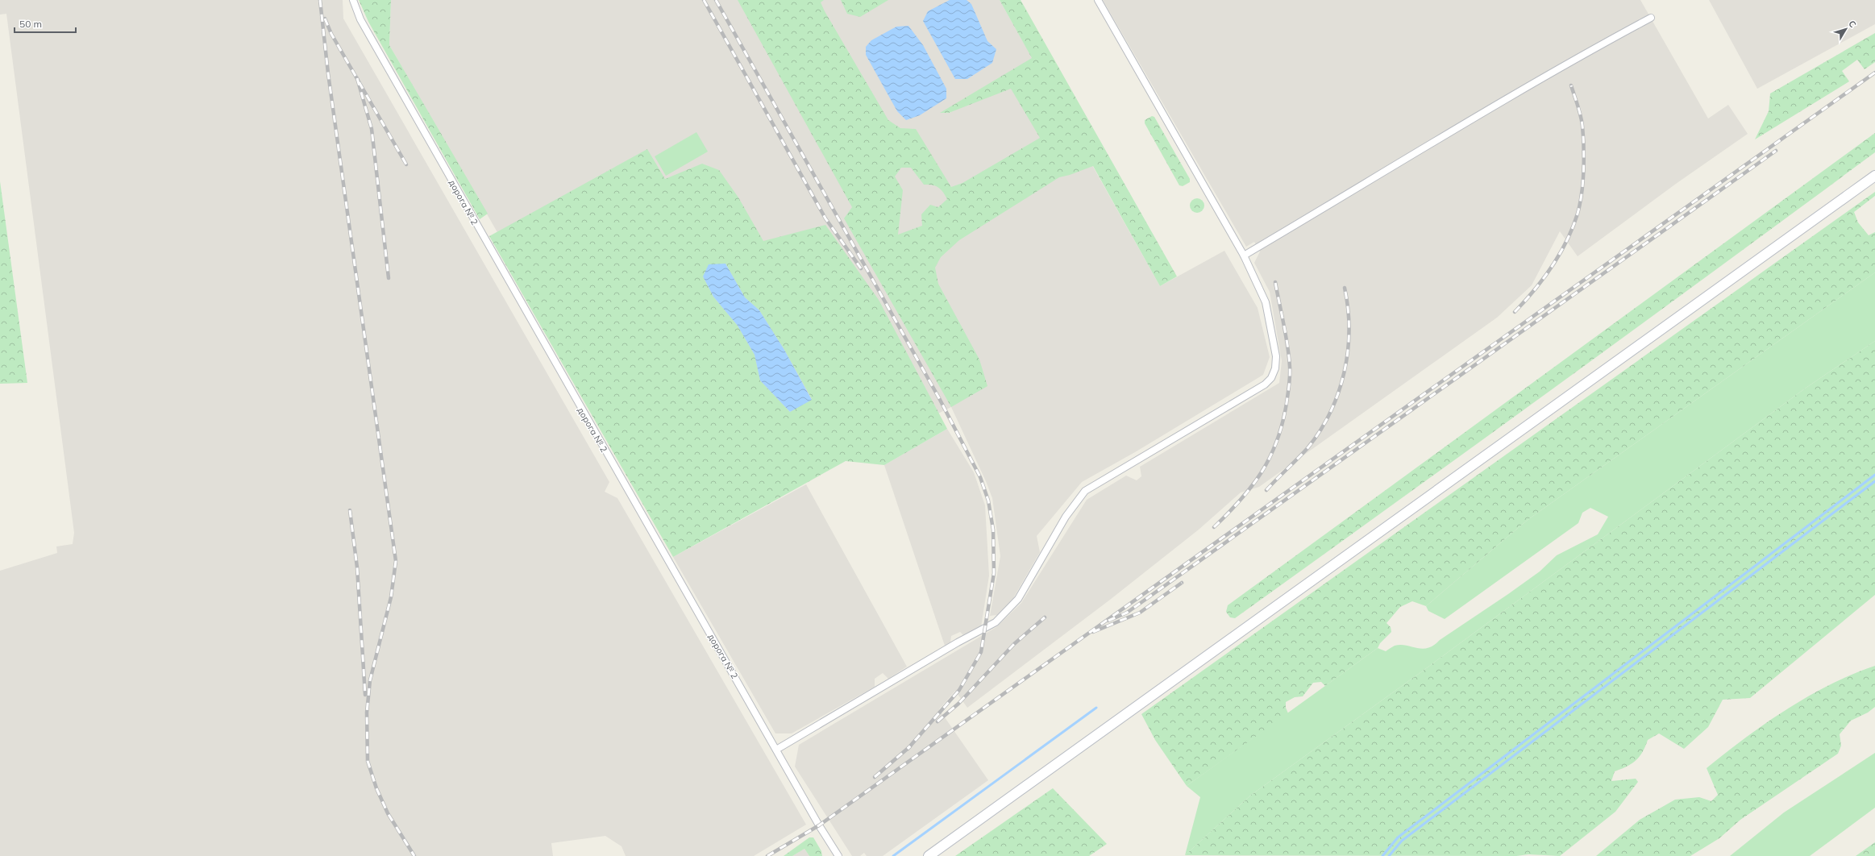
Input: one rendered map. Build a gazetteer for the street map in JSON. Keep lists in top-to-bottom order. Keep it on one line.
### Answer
{"streets":{"street":["дорога № 2"]},"scale_bar":"50 m","north":"top right"}
